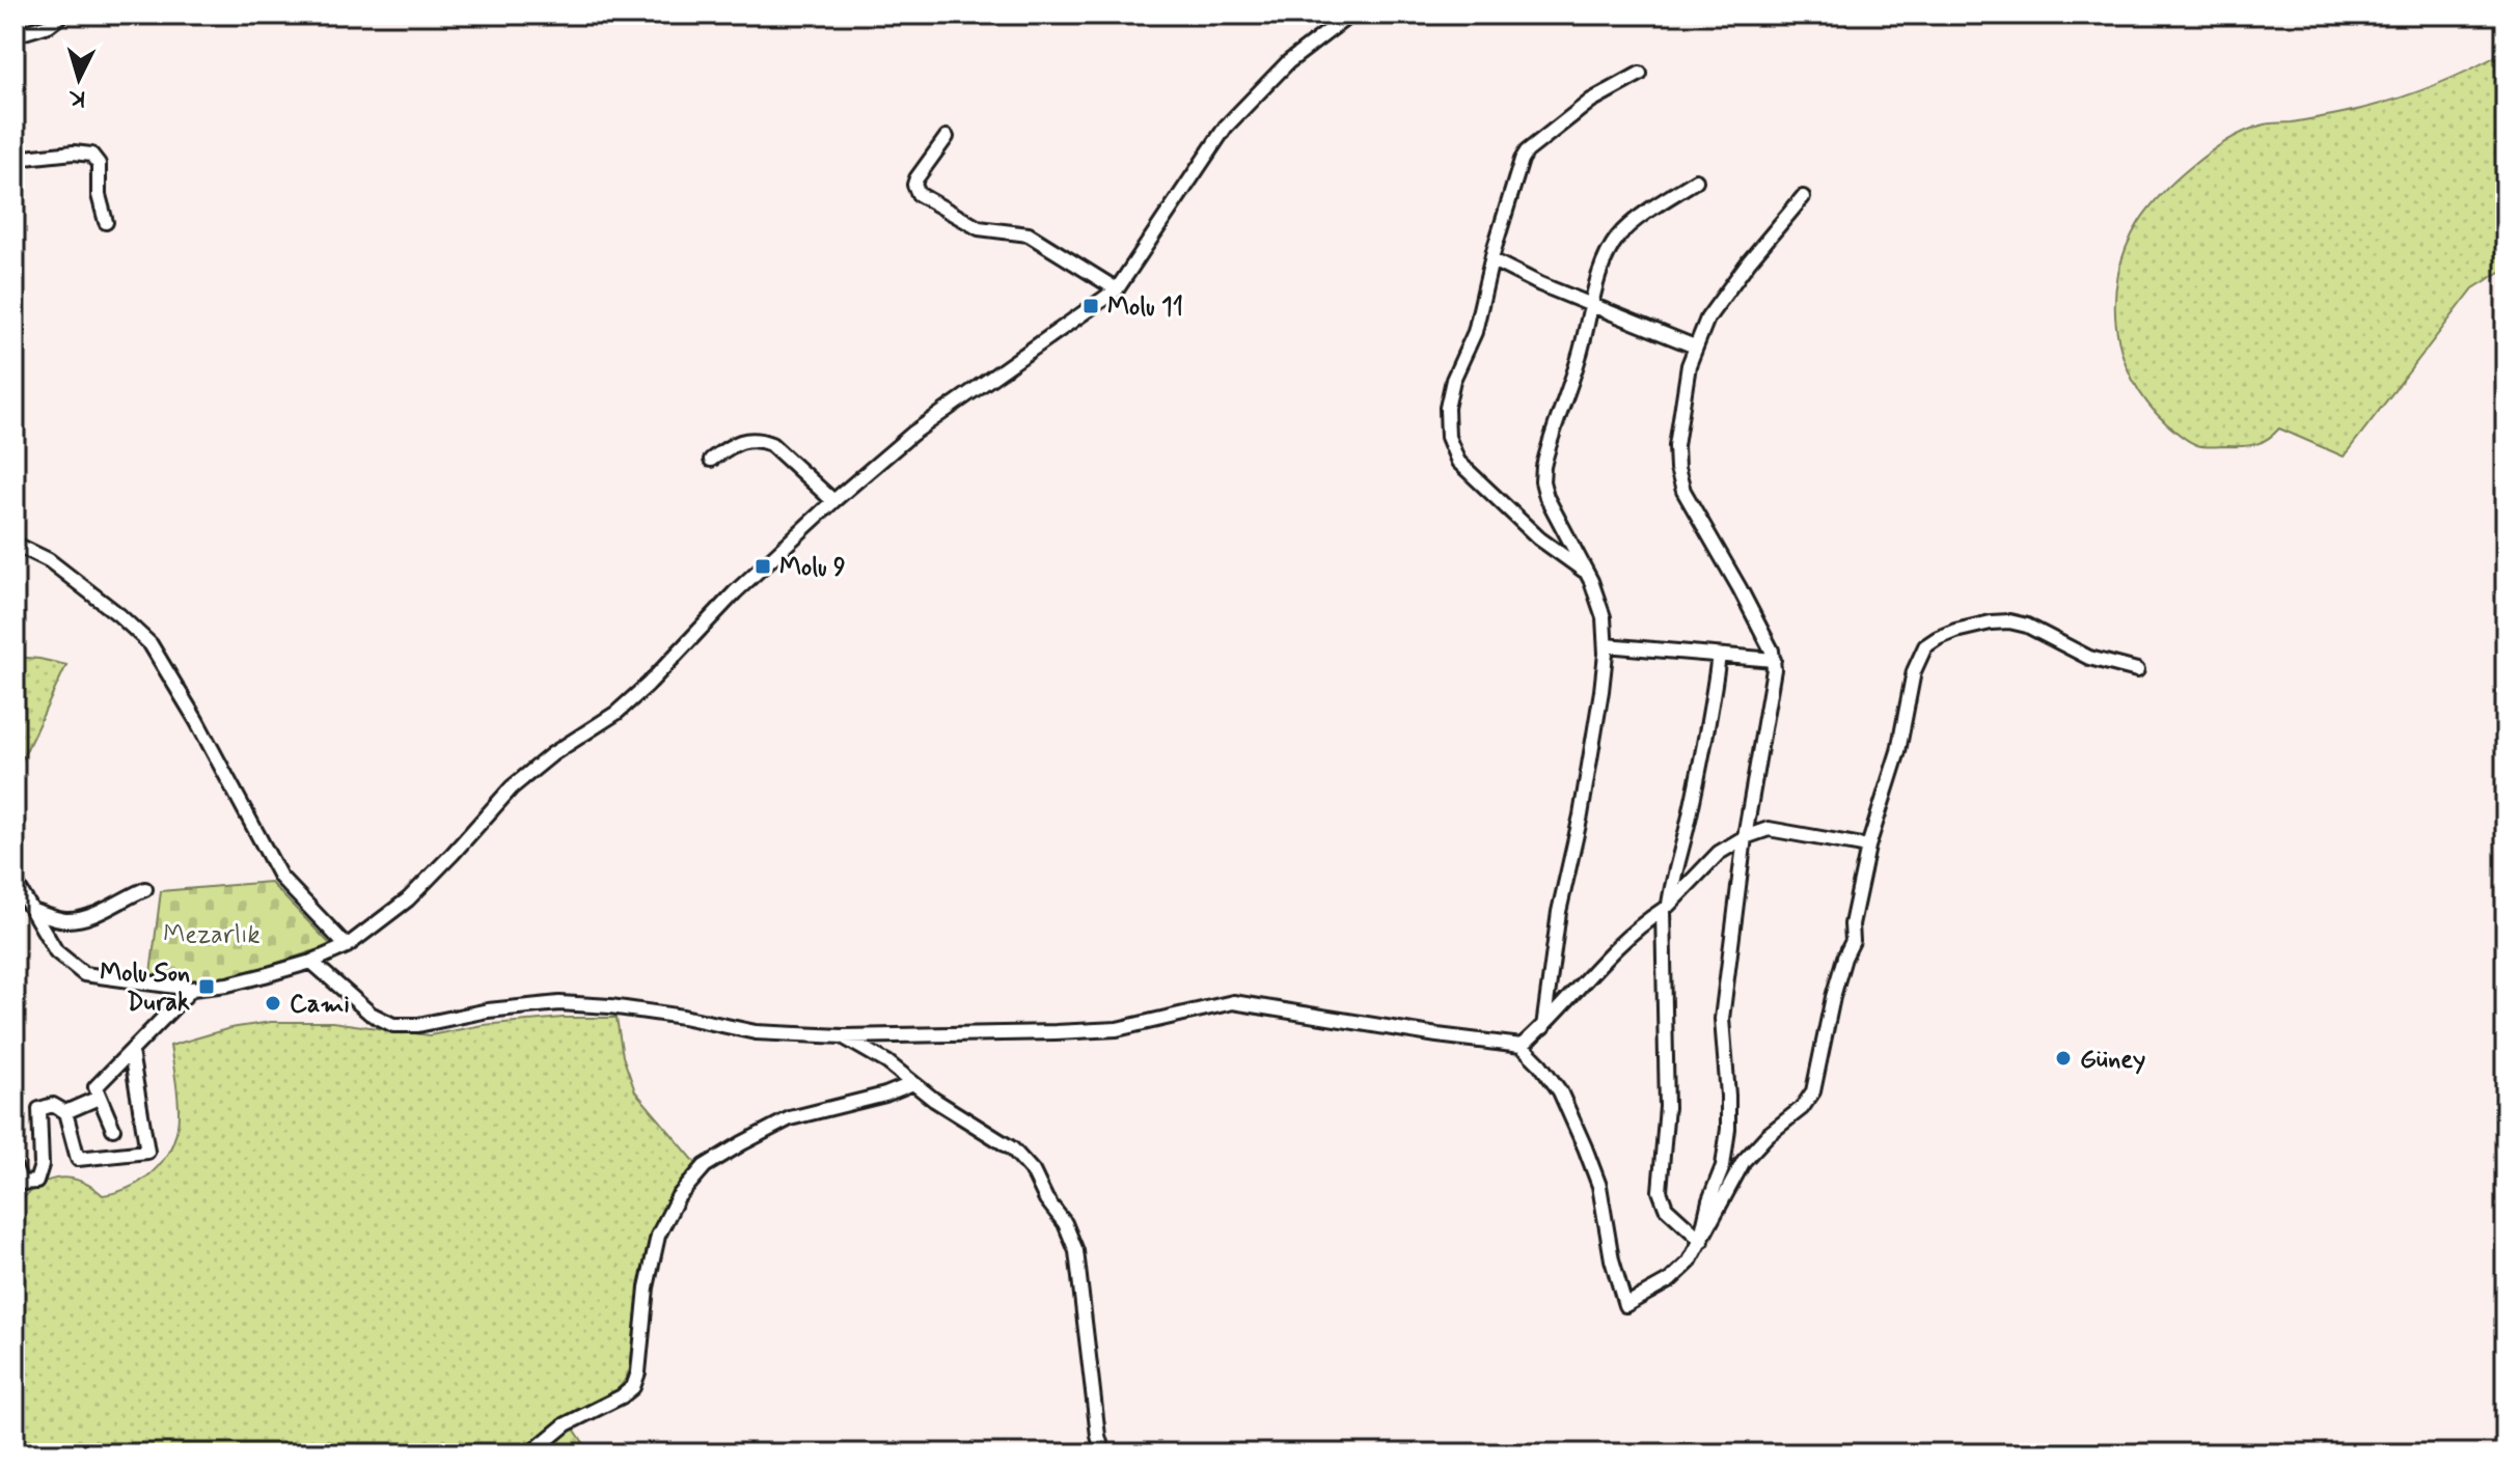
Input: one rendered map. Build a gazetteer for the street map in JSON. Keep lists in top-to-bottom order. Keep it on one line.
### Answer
{"parks":["Mezarlık"],"places":{"transit":["Molu 11","Molu 9","Molu Son Durak"],"other":["Cami","Güney"]},"north":"bottom"}
